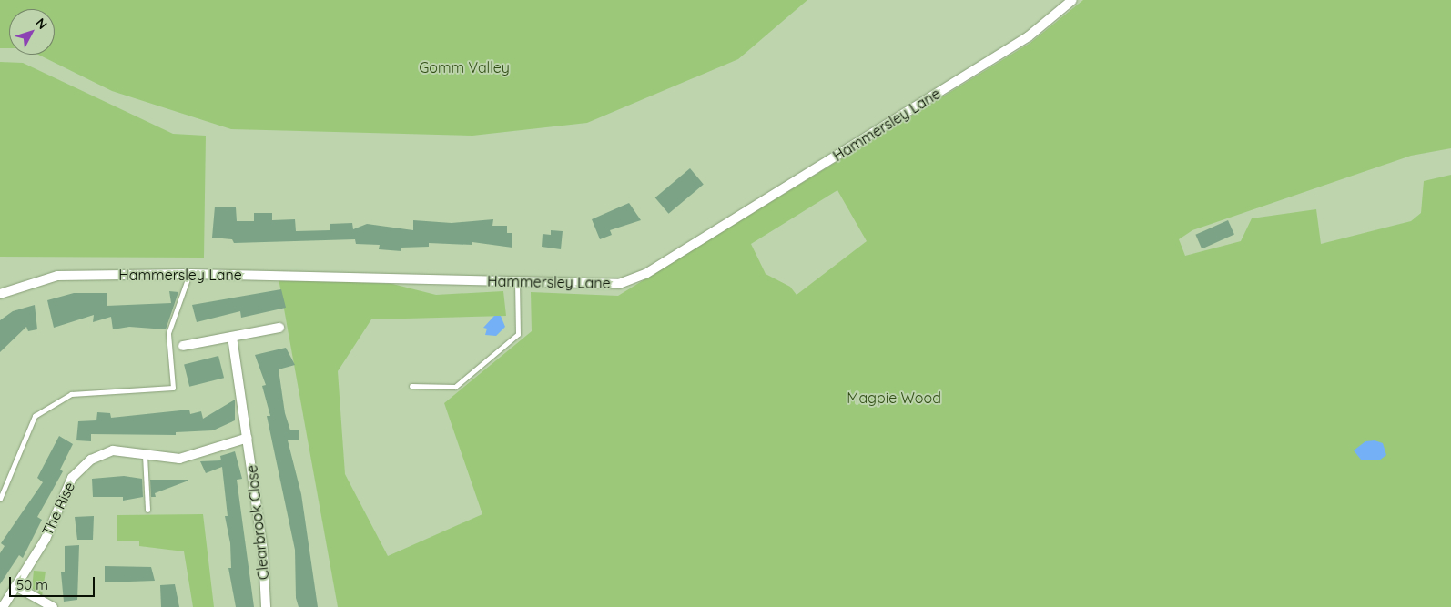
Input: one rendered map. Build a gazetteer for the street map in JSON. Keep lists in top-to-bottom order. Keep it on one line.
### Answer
{"streets":{"street":["Hammersley Lane","The Rise","Clearbrook Close"]},"crossings":[["The Rise","Clearbrook Close"]],"parks":["Gomm Valley","Magpie Wood"],"scale_bar":"50 m","north":"top right"}
